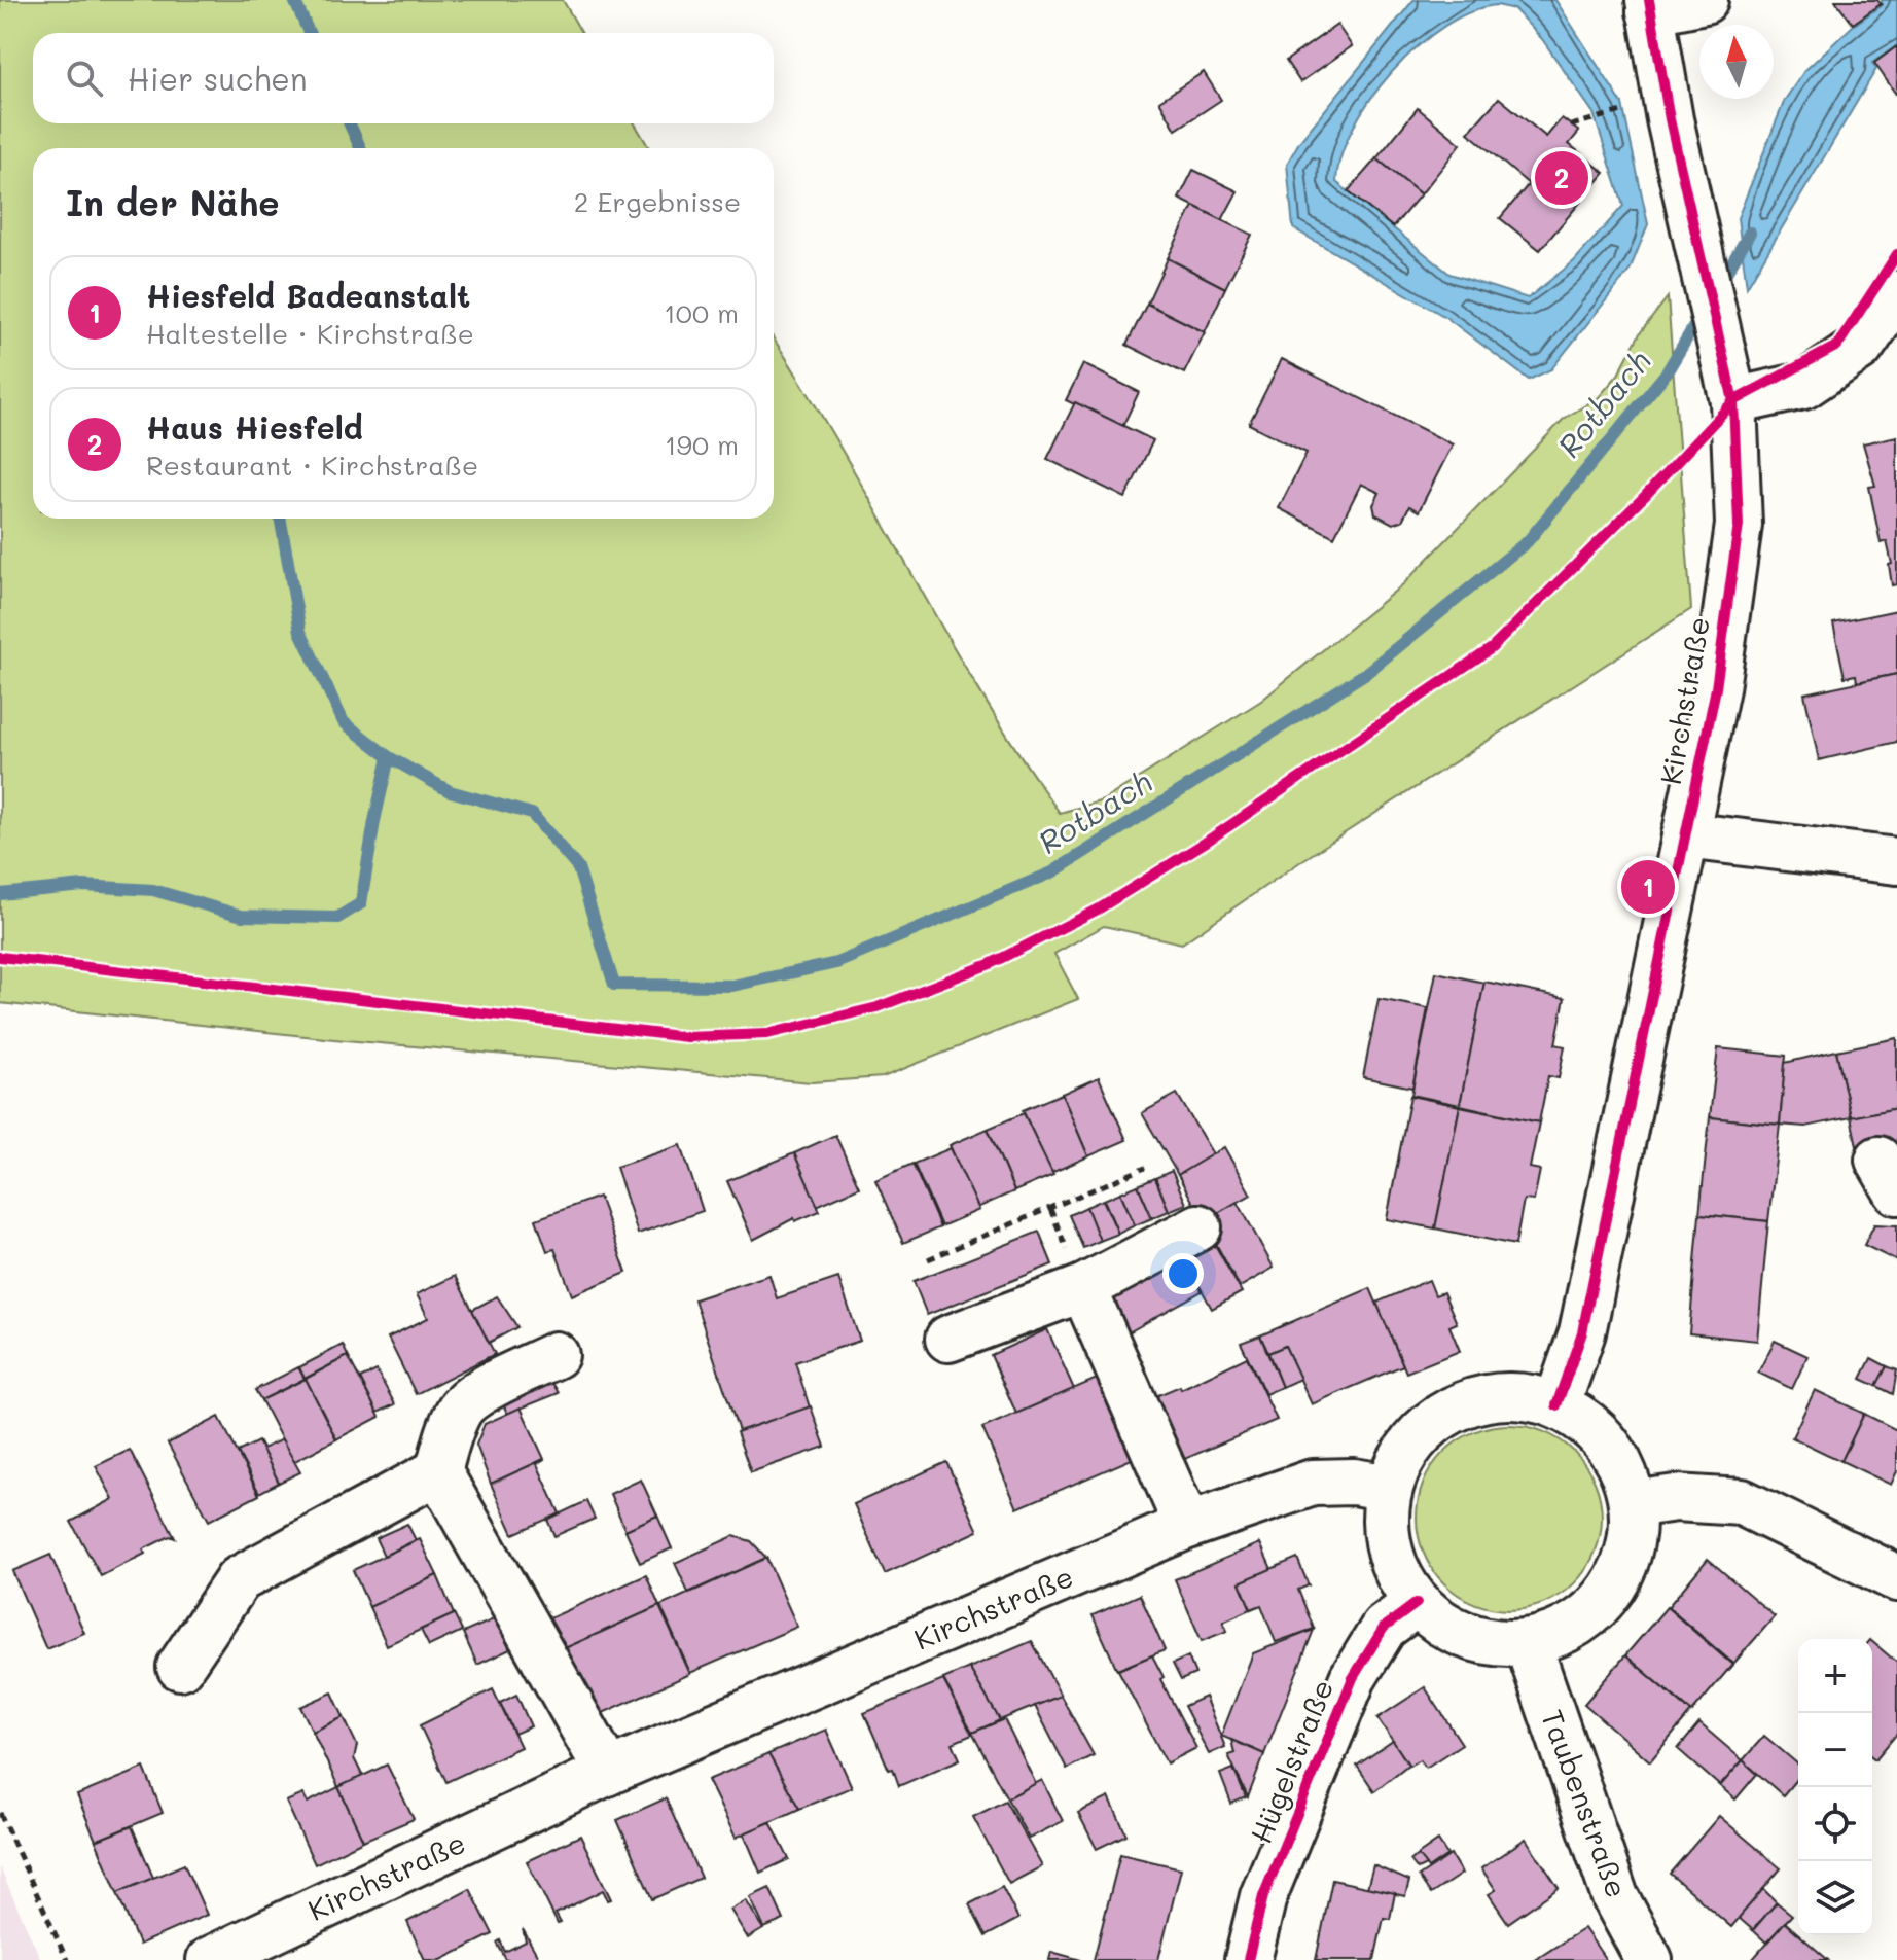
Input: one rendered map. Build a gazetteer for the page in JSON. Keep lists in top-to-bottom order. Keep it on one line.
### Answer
{"streets":{"street":["Kirchstraße","Hügelstraße","Taubenstraße"]},"crossings":[["Kirchstraße","Hügelstraße"],["Kirchstraße","Taubenstraße"],["Hügelstraße","Taubenstraße"]],"water":["Rotbach"],"north":"top","page":{"search":"Hier suchen","pins":["2","1"],"heading":["In der Nähe","2 Ergebnisse"],"list":[{"mark":"1","name":"Hiesfeld Badeanstalt","note":"Haltestelle · Kirchstraße","value":"100 m"},{"mark":"2","name":"Haus Hiesfeld","note":"Restaurant · Kirchstraße","value":"190 m"}],"map_buttons":["+","−"]}}
